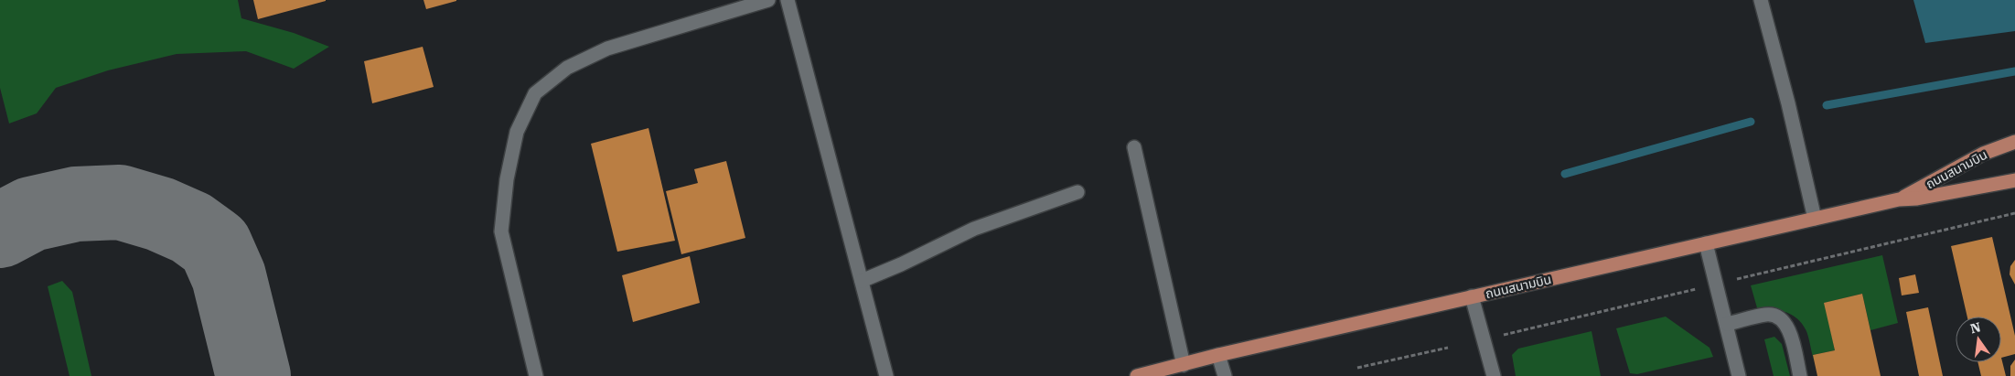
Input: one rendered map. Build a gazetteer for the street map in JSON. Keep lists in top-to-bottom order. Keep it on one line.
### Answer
{"streets":{"main road":["ถนนสนามบิน"]},"north":"top"}
